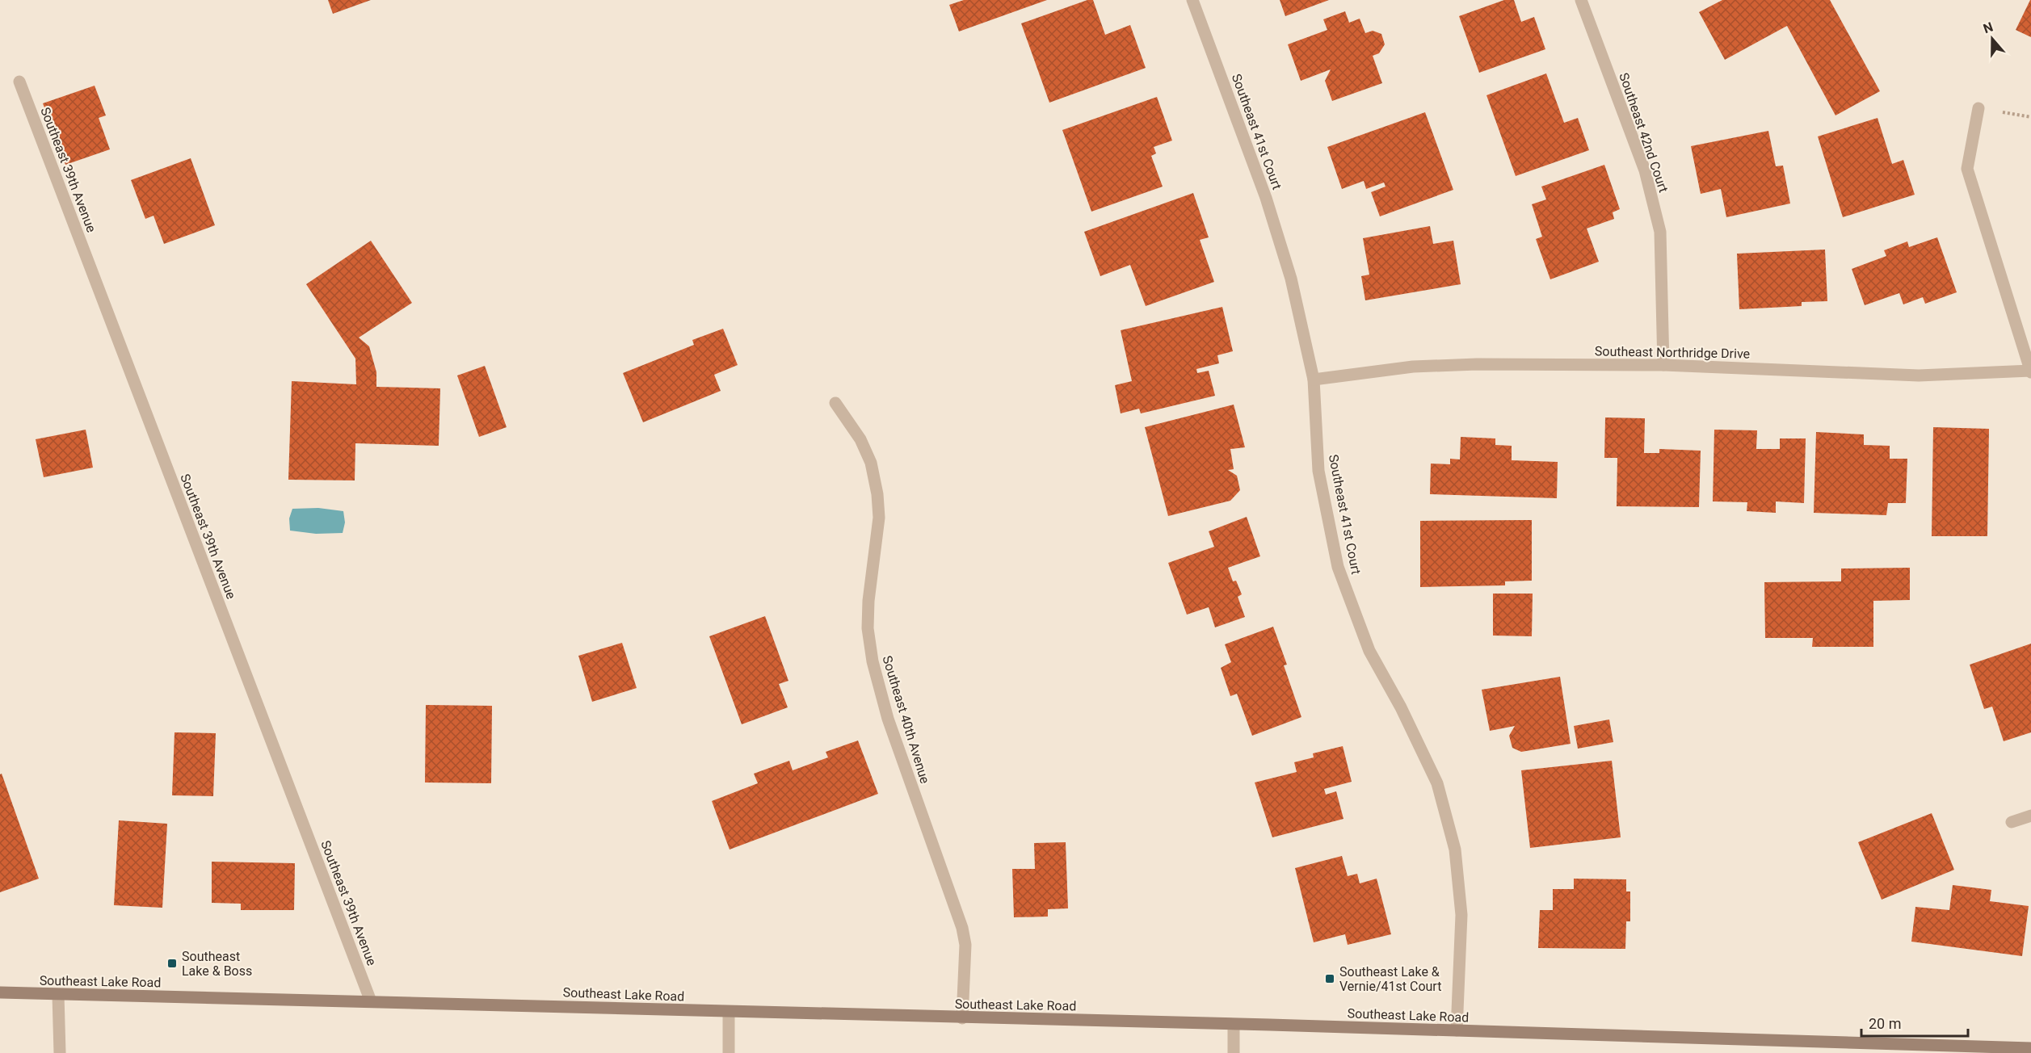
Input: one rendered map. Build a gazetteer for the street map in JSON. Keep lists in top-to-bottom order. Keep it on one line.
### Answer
{"streets":{"main road":["Southeast Lake Road"],"street":["Southeast 41st Court","Southeast 42nd Court","Southeast 39th Avenue","Southeast Northridge Drive","Southeast 40th Avenue"]},"crossings":[["Southeast 41st Court","Southeast Northridge Drive"],["Southeast 41st Court","Southeast Lake Road"],["Southeast 42nd Court","Southeast Northridge Drive"],["Southeast 39th Avenue","Southeast Lake Road"],["Southeast 40th Avenue","Southeast Lake Road"]],"places":{"transit":["Southeast Lake & Boss","Southeast Lake & Vernie/41st Court"]},"scale_bar":"20 m","north":"top"}
